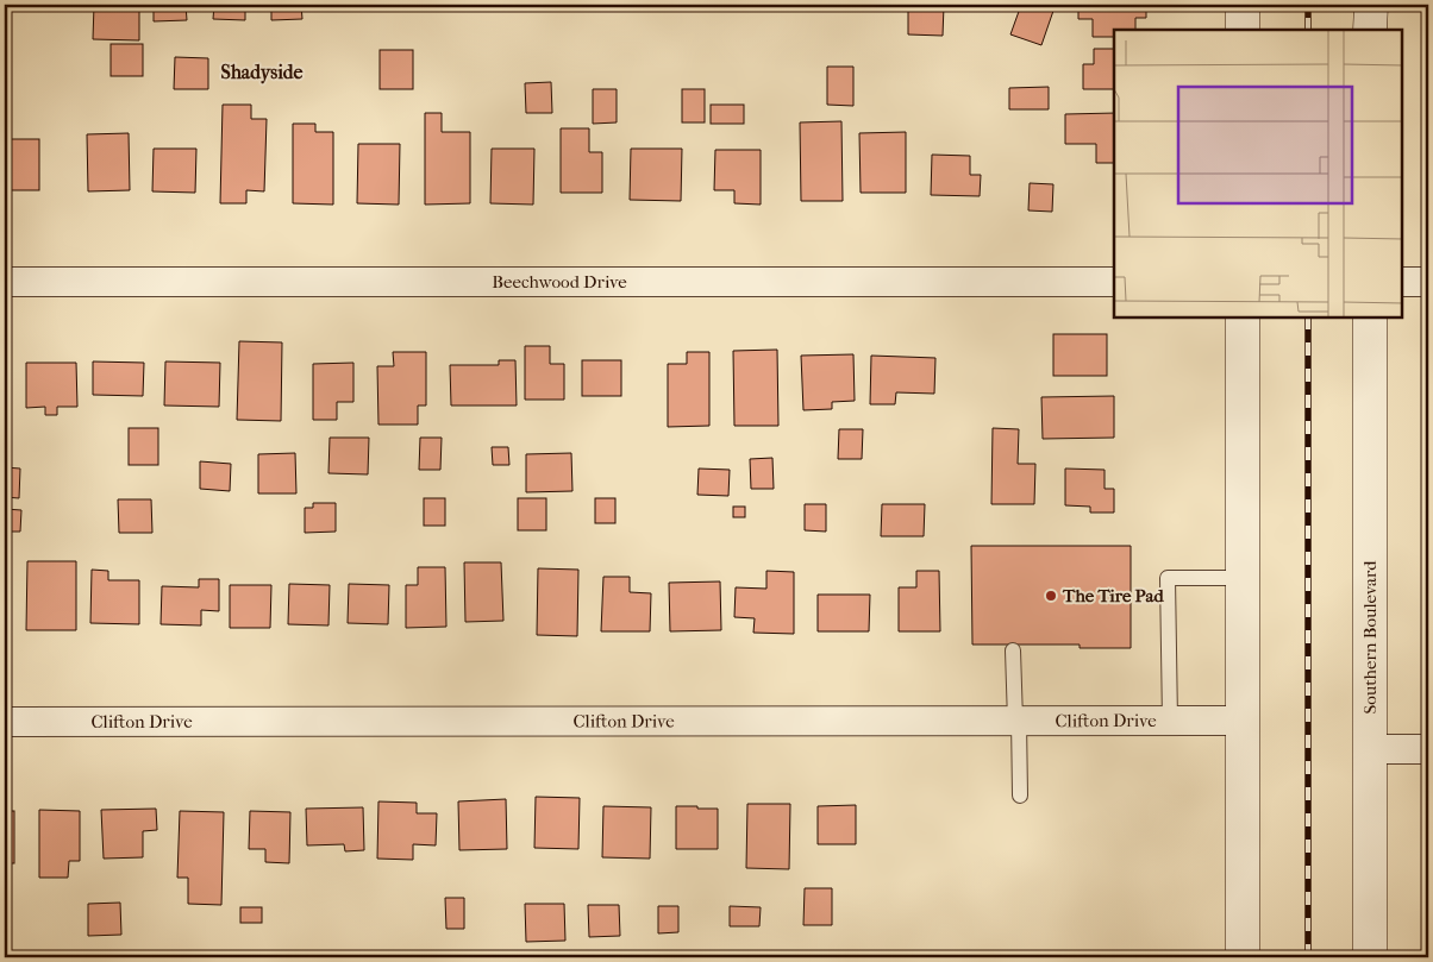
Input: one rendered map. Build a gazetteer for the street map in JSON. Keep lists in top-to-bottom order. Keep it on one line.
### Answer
{"streets":{"street":["Beechwood Drive","Southern Boulevard","Clifton Drive"]},"districts":["Shadyside"],"places":["The Tire Pad"]}
